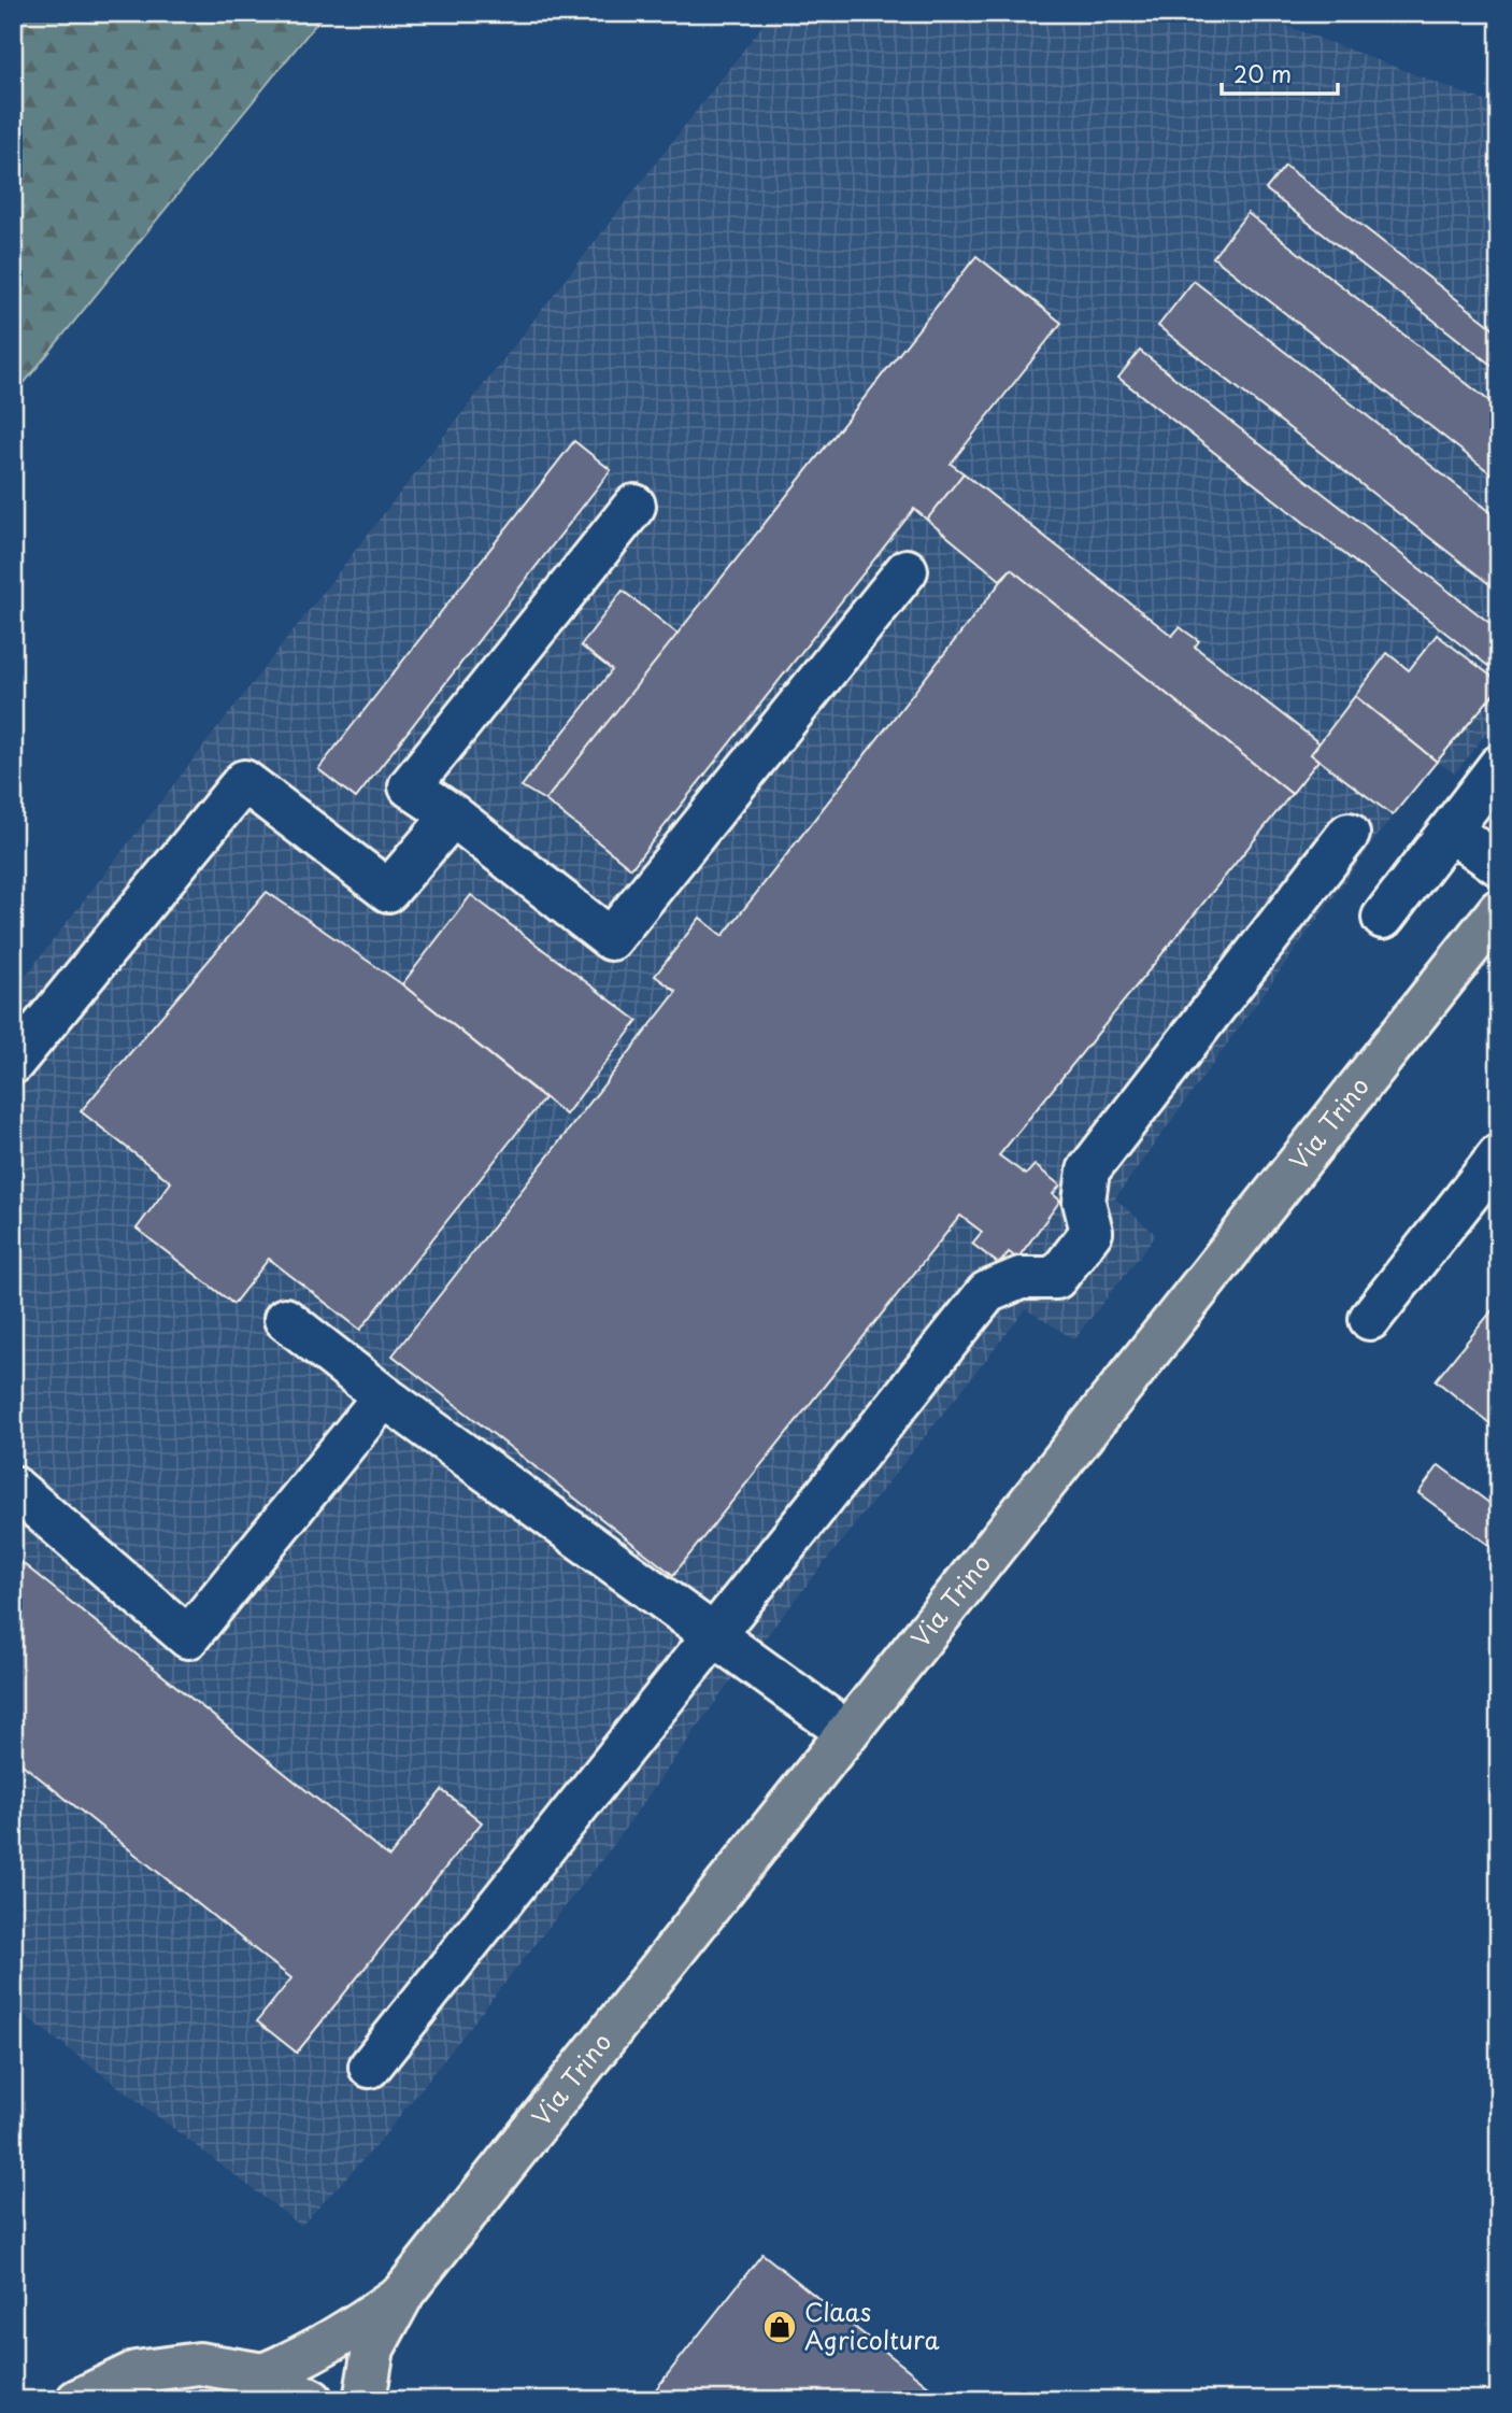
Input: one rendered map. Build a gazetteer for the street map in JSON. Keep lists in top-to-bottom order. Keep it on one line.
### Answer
{"streets":{"main road":["Via Trino"]},"places":{"shop":["Claas Agricoltura"]},"scale_bar":"20 m"}
